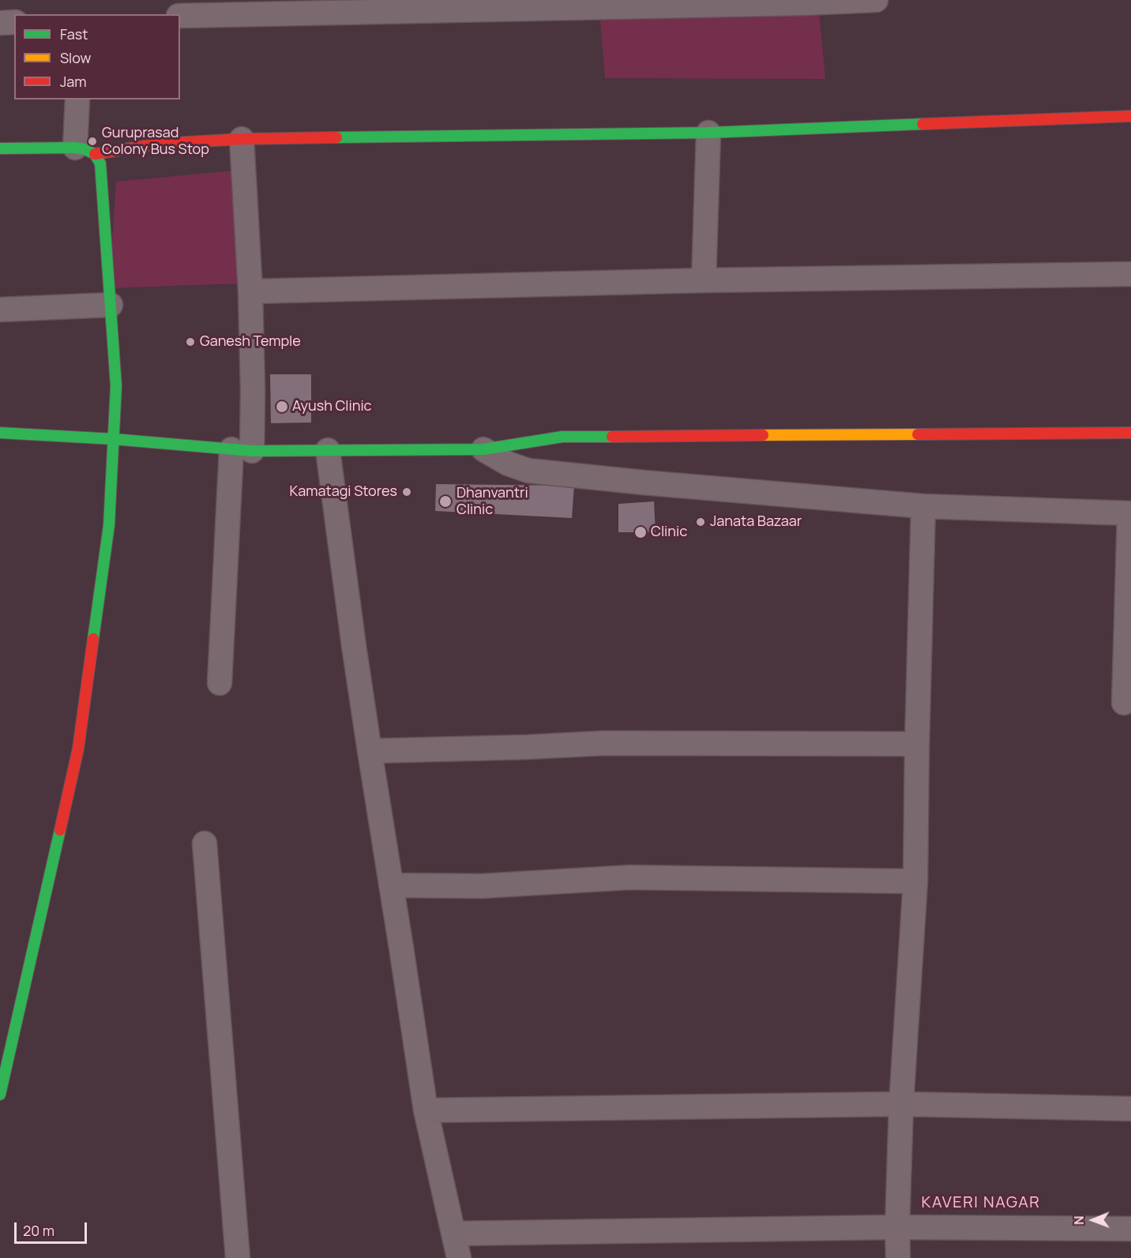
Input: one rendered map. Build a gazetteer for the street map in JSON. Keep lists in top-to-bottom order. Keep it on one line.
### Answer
{"districts":["KAVERI NAGAR"],"places":["Guruprasad Colony Bus Stop","Ganesh Temple","Ayush Clinic","Kamatagi Stores","Dhanvantri Clinic","Janata Bazaar","Clinic"],"legend":["Fast","Slow","Jam"],"scale_bar":"20 m","north":"left"}
